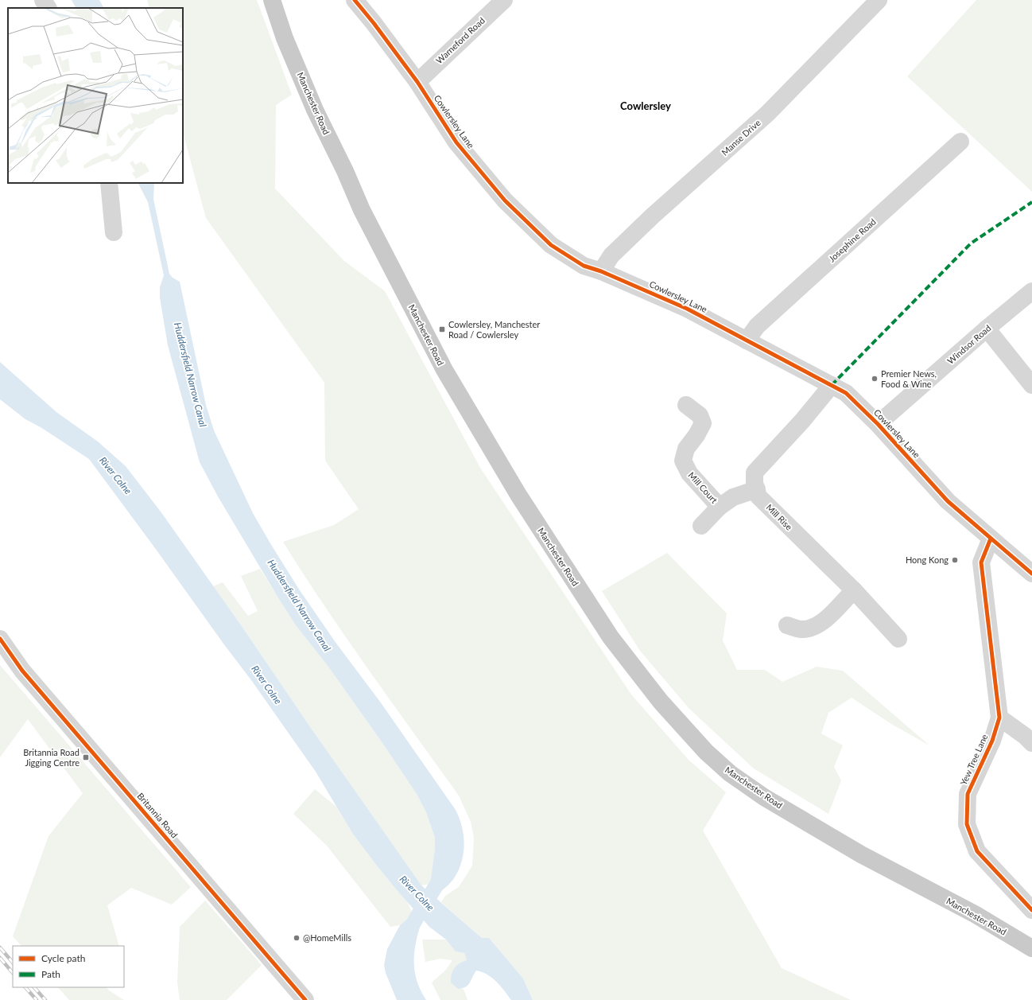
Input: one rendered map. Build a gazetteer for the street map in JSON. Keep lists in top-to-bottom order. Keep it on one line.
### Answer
{"streets":{"main road":["Manchester Road"],"street":["Warneford Road","Cowlersley Lane","Manse Drive","Josephine Road","Windsor Road","Mill Court","Mill Rise","Yew Tree Lane","Britannia Road"]},"crossings":[["Warneford Road","Cowlersley Lane"],["Cowlersley Lane","Manse Drive"],["Cowlersley Lane","Josephine Road"],["Cowlersley Lane","Windsor Road"],["Cowlersley Lane","Mill Rise"],["Cowlersley Lane","Yew Tree Lane"]],"districts":["Cowlersley"],"water":["Huddersfield Narrow Canal","River Colne"],"places":{"transit":["Cowlersley, Manchester Road / Cowlersley","Britannia Road Jigging Centre"],"other":["Premier News, Food & Wine","Hong Kong","@HomeMills"]},"legend":["Cycle path","Path"]}
